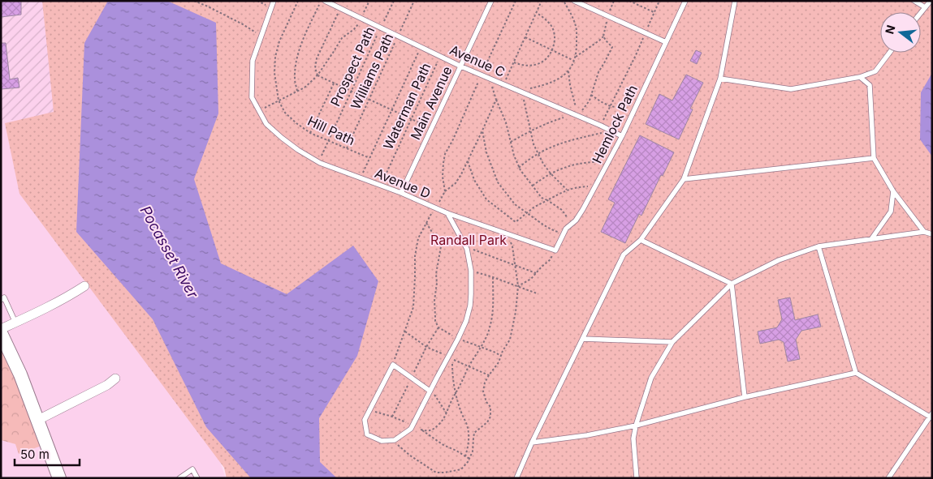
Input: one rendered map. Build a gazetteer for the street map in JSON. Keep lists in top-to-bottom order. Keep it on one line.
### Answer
{"streets":{"lane":["Avenue C","Main Avenue","Hemlock Path","Avenue D"],"path":["Prospect Path","Williams Path","Waterman Path","Hill Path"]},"crossings":[["Avenue C","Prospect Path"],["Avenue C","Williams Path"],["Avenue C","Main Avenue"],["Avenue C","Waterman Path"],["Avenue C","Hemlock Path"],["Prospect Path","Hill Path"],["Prospect Path","Avenue D"],["Williams Path","Hill Path"],["Main Avenue","Avenue D"],["Waterman Path","Avenue D"],["Hemlock Path","Avenue D"]],"water":["Pocasset River"],"parks":["Randall Park"],"scale_bar":"50 m","north":"left"}
